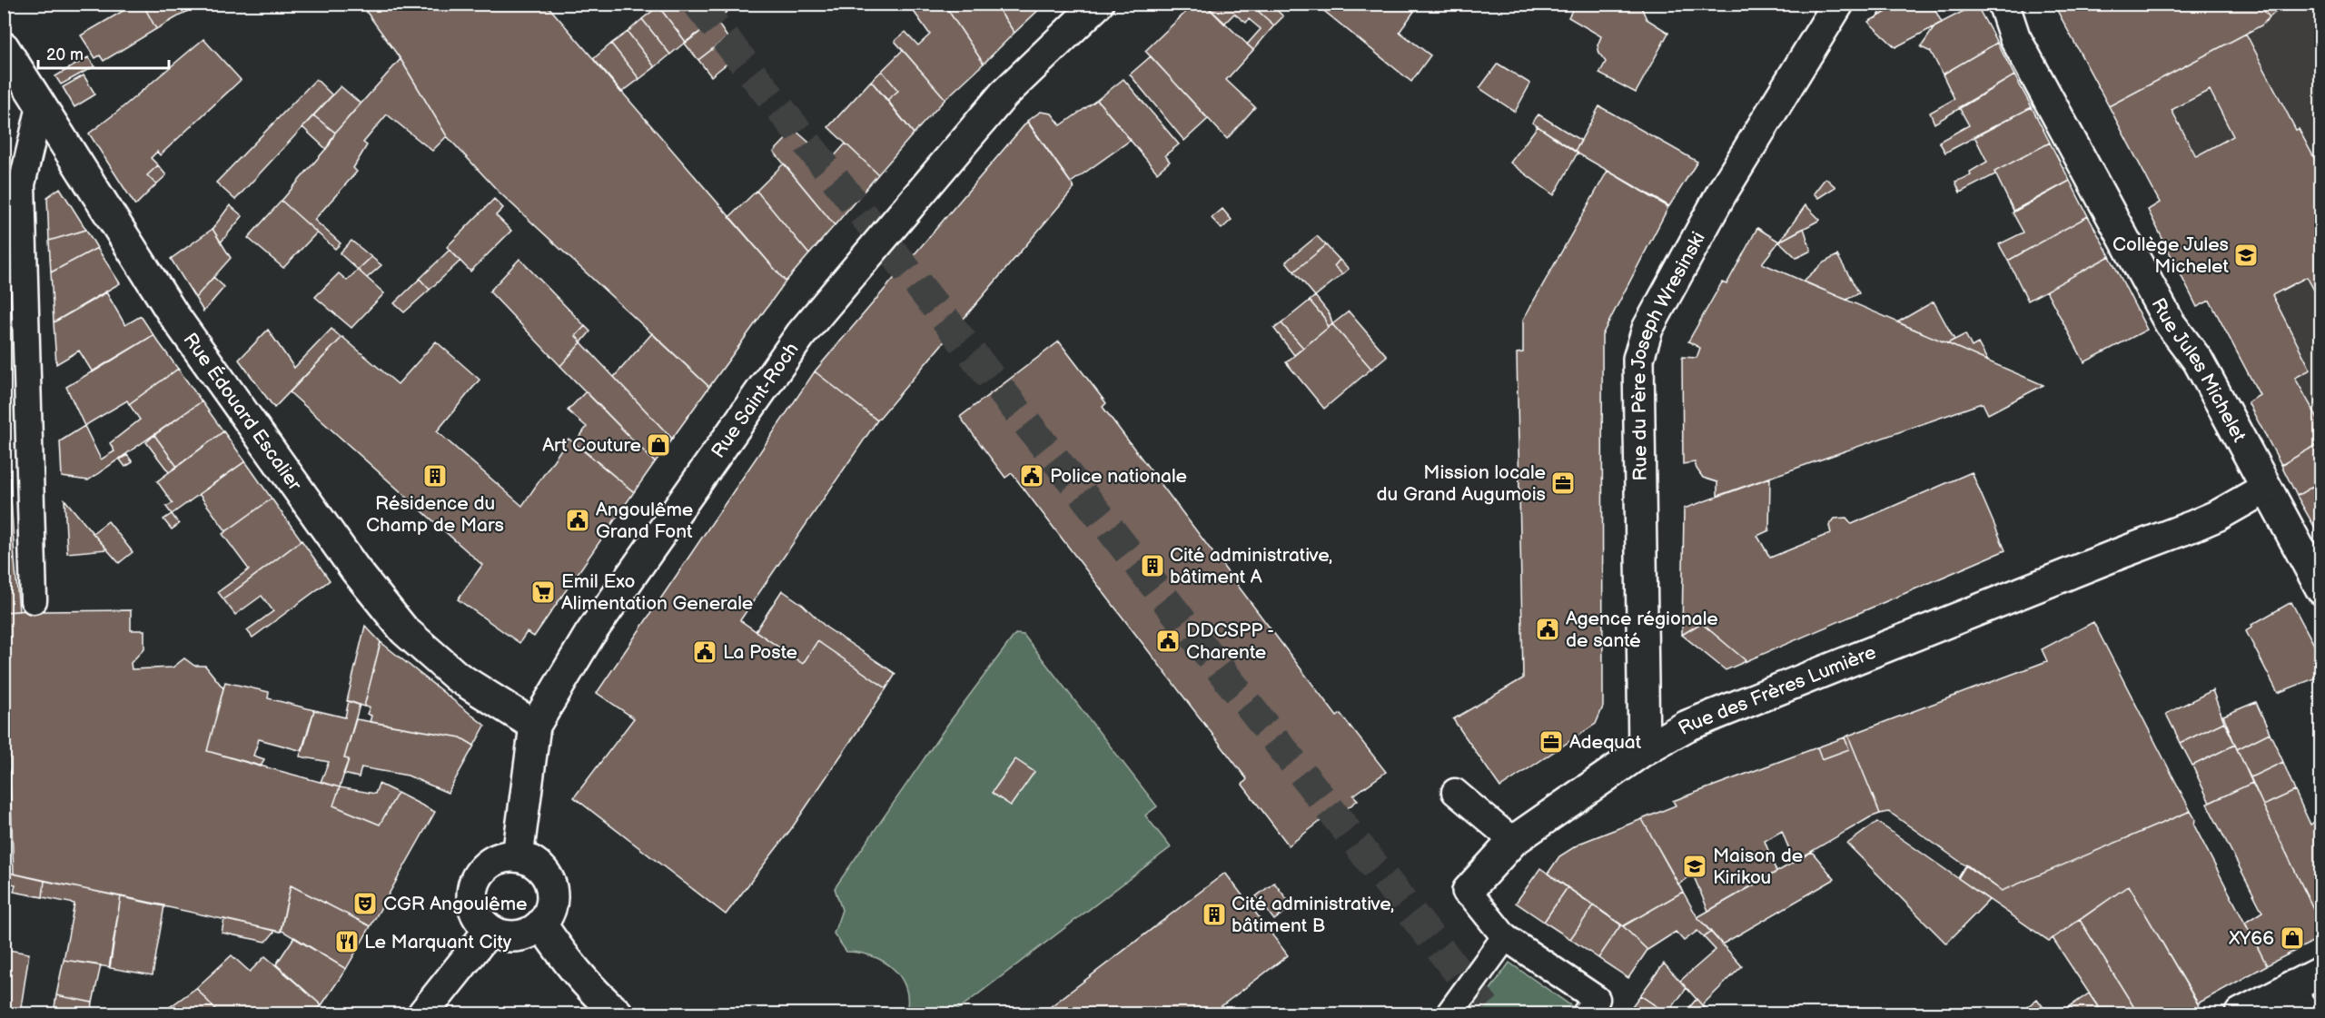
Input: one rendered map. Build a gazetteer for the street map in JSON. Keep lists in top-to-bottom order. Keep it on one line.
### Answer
{"streets":{"street":["Rue du Père Joseph Wresinski","Rue Jules Michelet","Rue Saint-Roch","Rue Édouard Escalier","Rue des Frères Lumière"]},"crossings":[["Rue du Père Joseph Wresinski","Rue des Frères Lumière"],["Rue Jules Michelet","Rue des Frères Lumière"],["Rue Saint-Roch","Rue Édouard Escalier"]],"places":{"school or university":["Collège Jules Michelet","Maison de Kirikou"],"shop":["Art Couture","XY66"],"building":["Résidence du Champ de Mars","Cité administrative, bâtiment A","Cité administrative, bâtiment B"],"public building":["Police nationale","Angoulême Grand Font","Agence régionale de santé","DDCSPP - Charente","La Poste"],"office":["Mission locale du Grand Augumois","Adequat"],"supermarket":["Emil Exo Alimentation Generale"],"theatre":["CGR Angoulême"],"restaurant":["Le Marquant City"]},"scale_bar":"20 m"}
